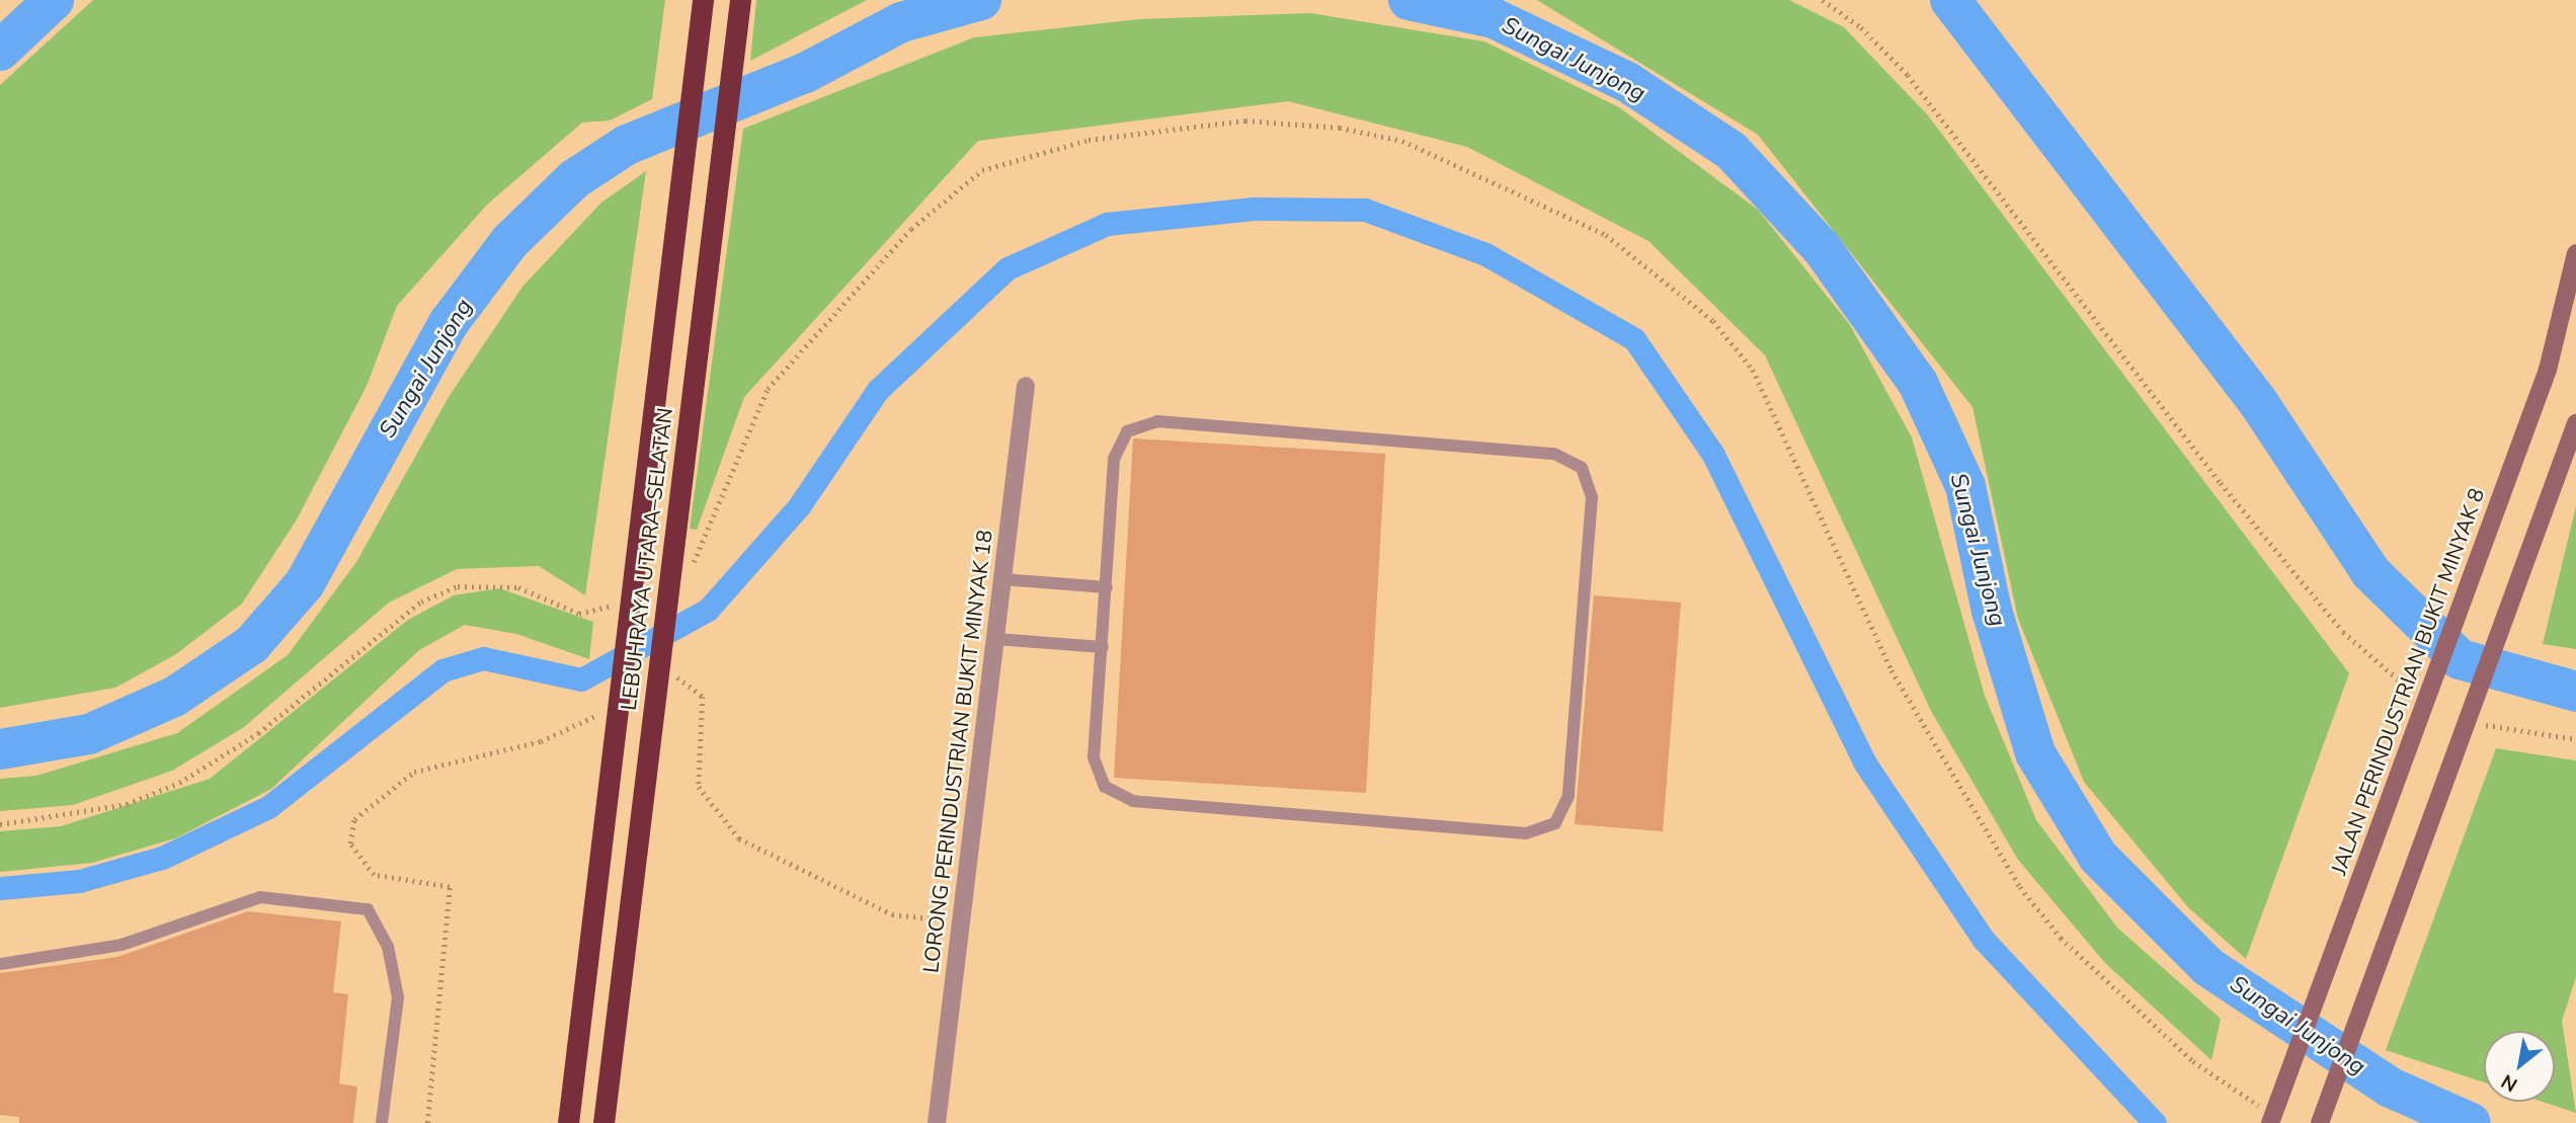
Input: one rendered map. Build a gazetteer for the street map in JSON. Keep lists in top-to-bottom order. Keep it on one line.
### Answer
{"streets":{"highway":["LEBUHRAYA UTARA–SELATAN"],"street":["JALAN PERINDUSTRIAN BUKIT MINYAK 8","LORONG PERINDUSTRIAN BUKIT MINYAK 18"]},"water":["Sungai Junjong"],"north":"bottom left"}
